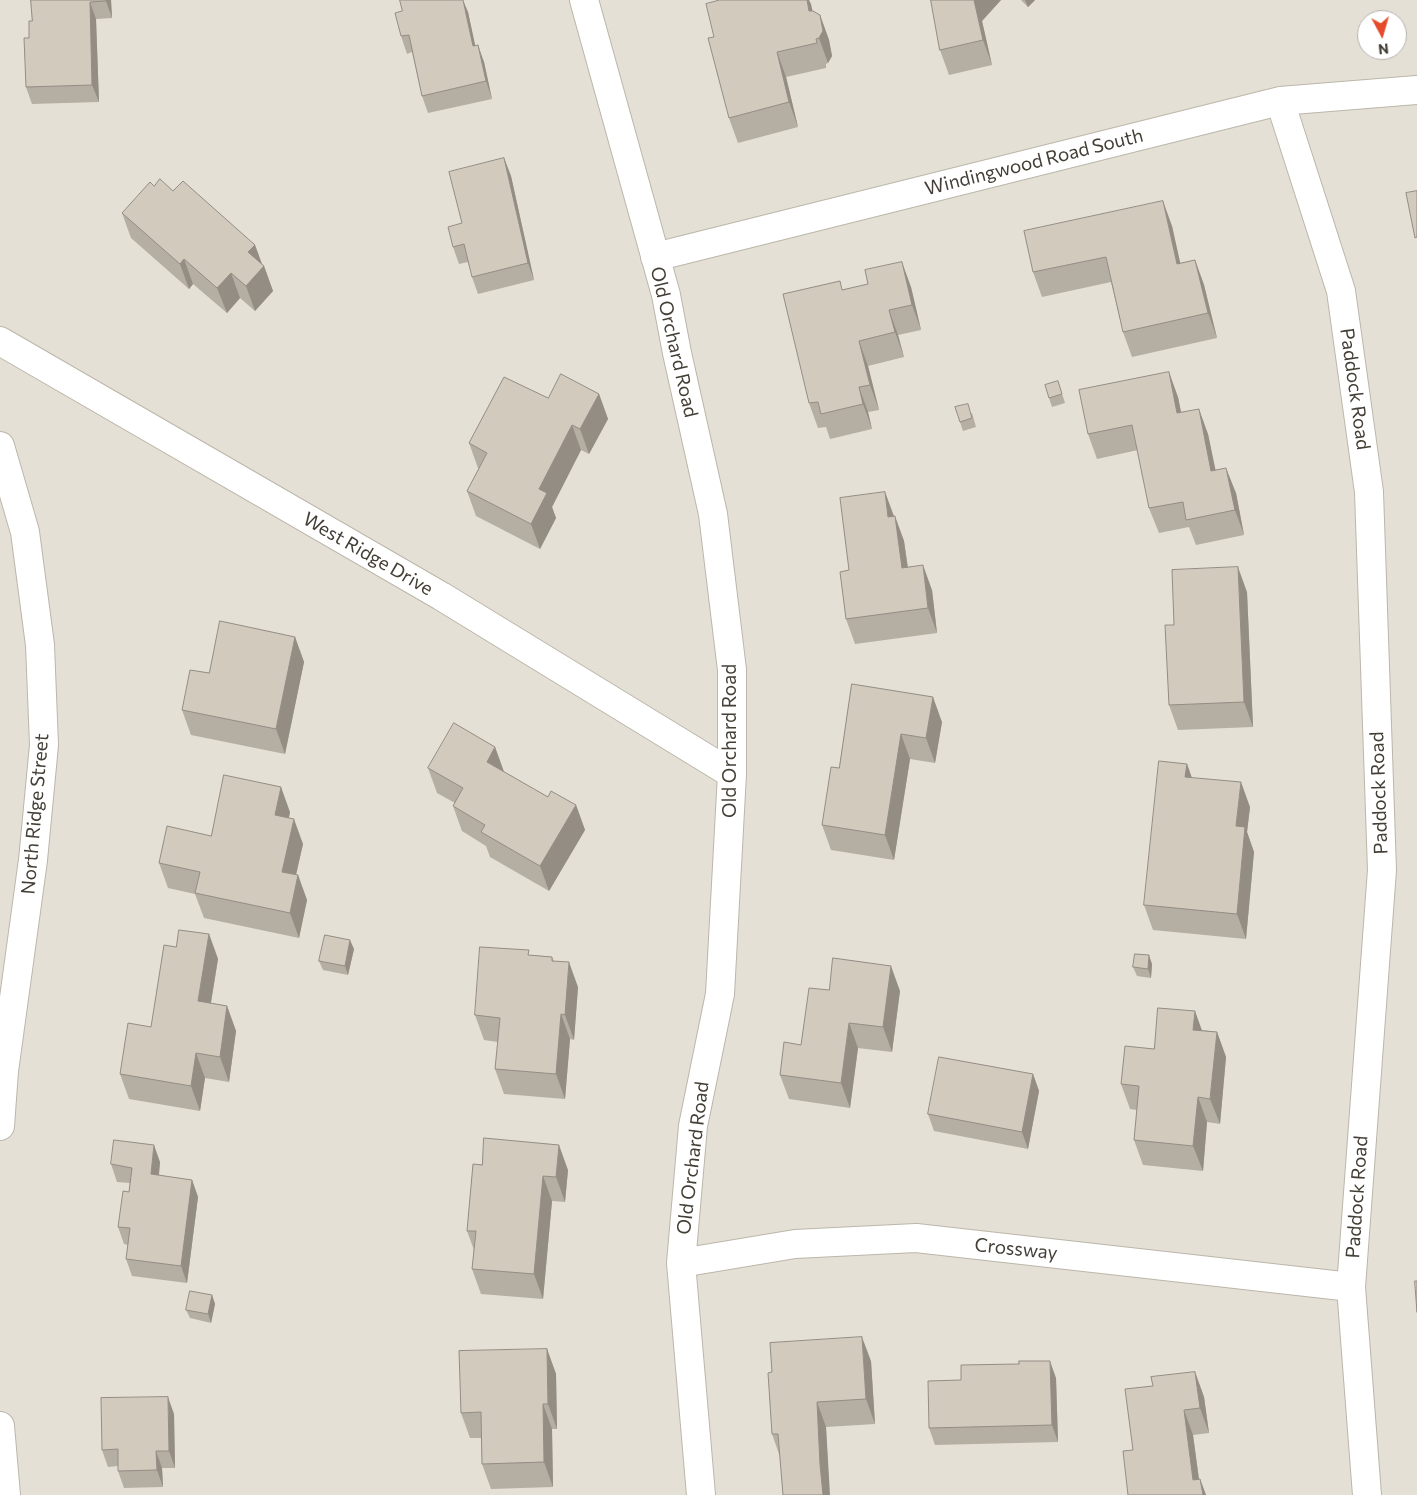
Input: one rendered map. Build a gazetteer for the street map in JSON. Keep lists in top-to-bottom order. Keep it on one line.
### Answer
{"streets":{"street":["Windingwood Road South","Old Orchard Road","Paddock Road","West Ridge Drive","North Ridge Street","Crossway"]},"crossings":[["Windingwood Road South","Old Orchard Road"],["Windingwood Road South","Paddock Road"],["Old Orchard Road","West Ridge Drive"],["Old Orchard Road","Crossway"],["Paddock Road","Crossway"]],"north":"bottom"}
